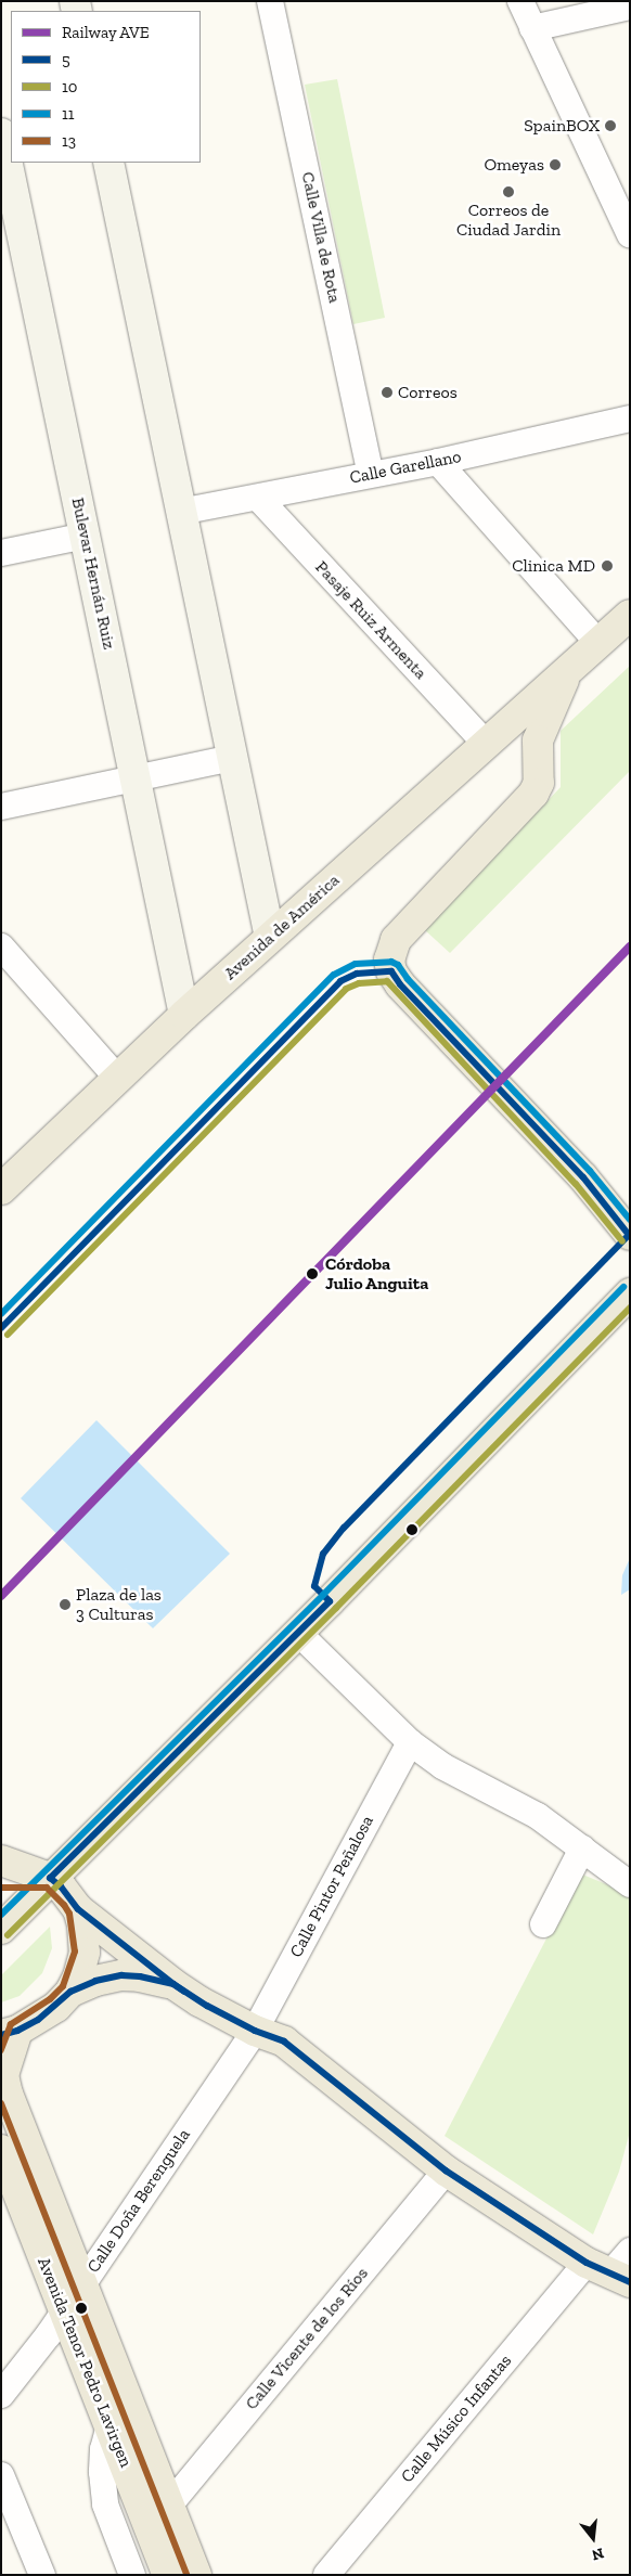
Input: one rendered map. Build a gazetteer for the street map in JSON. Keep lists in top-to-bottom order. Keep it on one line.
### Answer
{"streets":{"main road":["Avenida de América","Avenida Tenor Pedro Lavirgen"],"street":["Calle Villa de Rota","Calle Garellano","Bulevar Hernán Ruiz","Pasaje Ruiz Armenta","Calle Pintor Peñalosa","Calle Doña Berenguela","Calle Vicente de los Ríos","Calle Músico Infantas"]},"crossings":[["Calle Villa de Rota","Calle Garellano"],["Calle Garellano","Pasaje Ruiz Armenta"],["Bulevar Hernán Ruiz","Avenida de América"],["Pasaje Ruiz Armenta","Avenida de América"],["Calle Pintor Peñalosa","Calle Doña Berenguela"],["Calle Doña Berenguela","Avenida Tenor Pedro Lavirgen"],["Calle Vicente de los Ríos","Avenida Tenor Pedro Lavirgen"]],"places":["SpainBOX","Omeyas","Correos de Ciudad Jardin","Correos","Clinica MD","Córdoba Julio Anguita","Plaza de las 3 Culturas"],"lines":["rail line AVE","transit line 11","transit line 5","transit line 10","transit line 13"],"legend":["Railway AVE","5","10","11","13"],"north":"bottom"}
